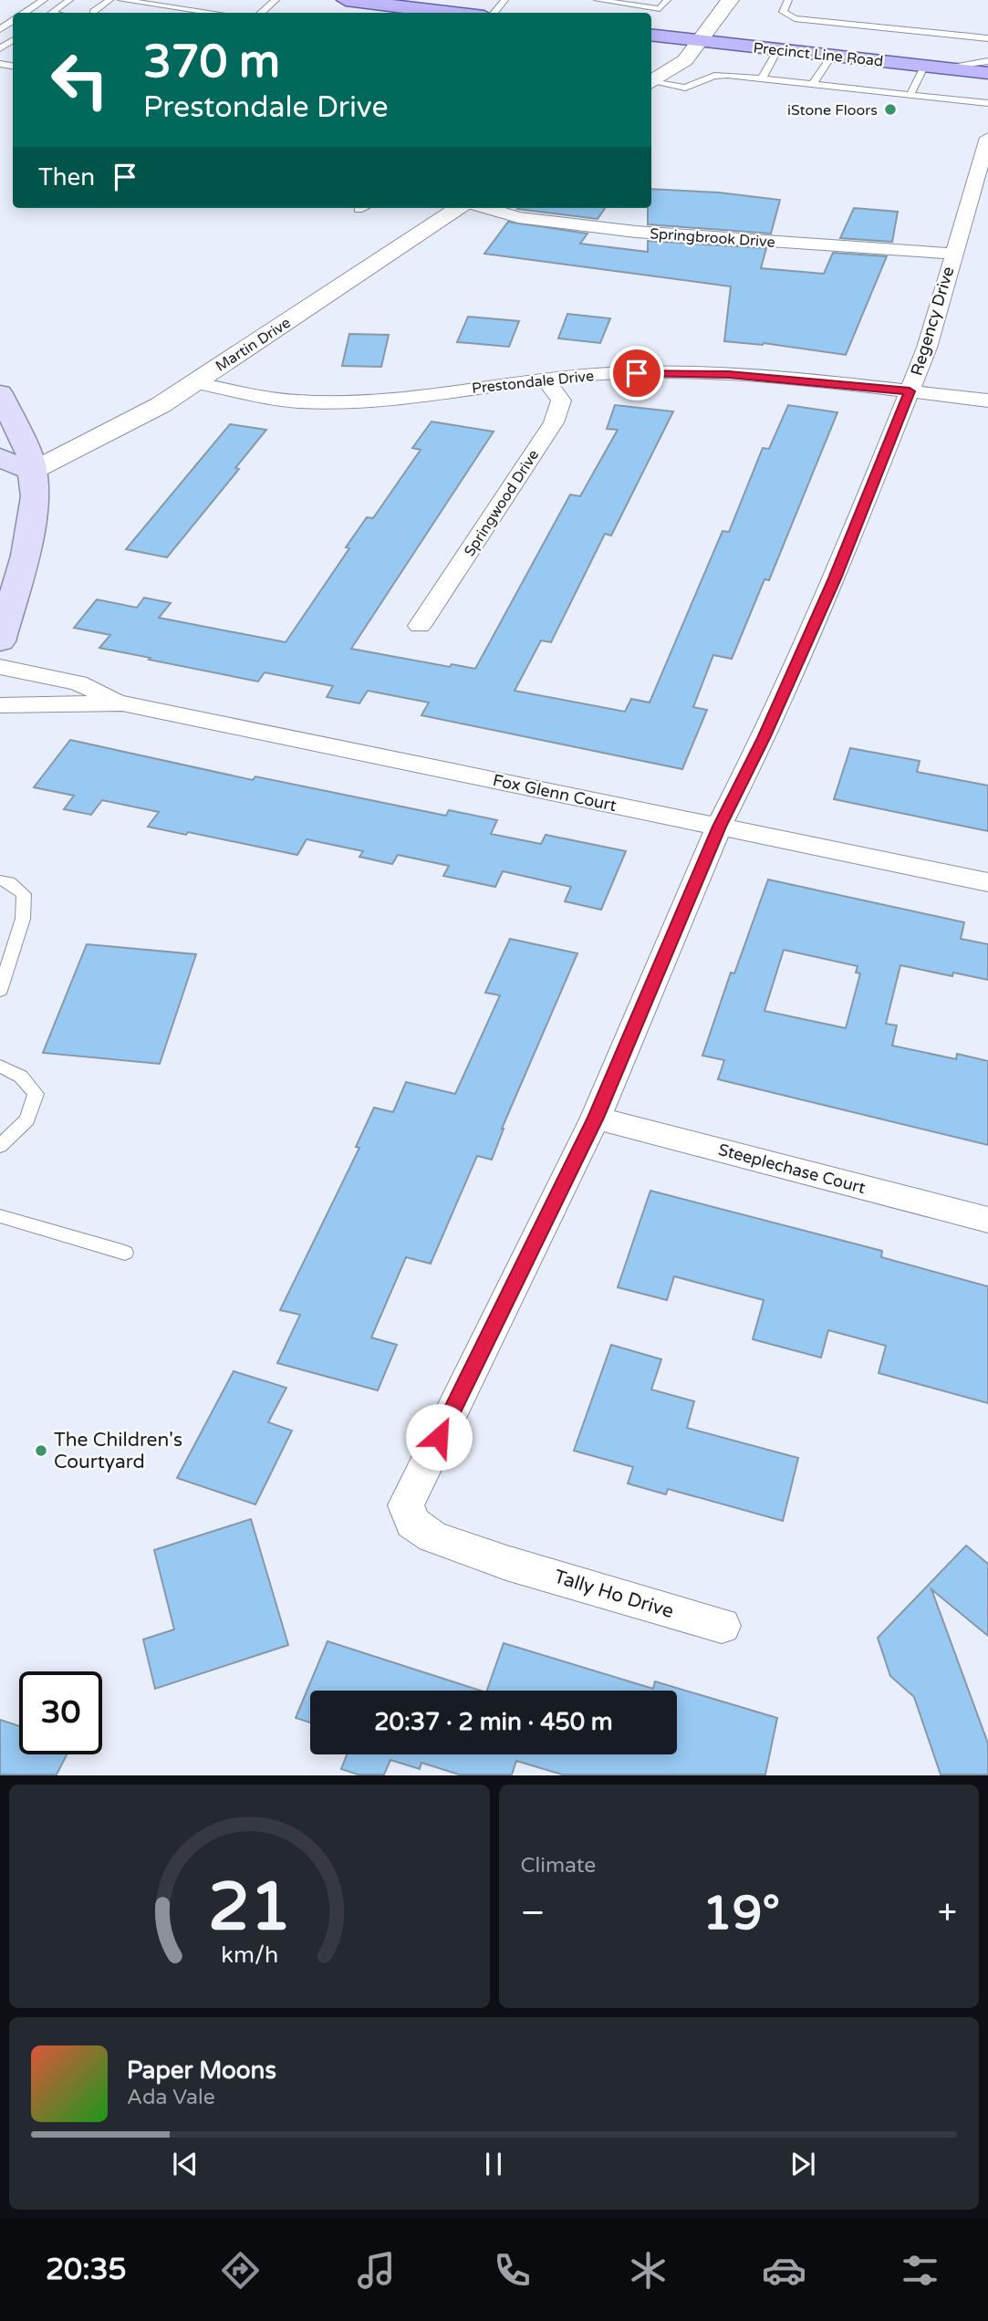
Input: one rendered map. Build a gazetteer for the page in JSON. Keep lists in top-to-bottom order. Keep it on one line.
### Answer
{"streets":{"main road":["Precinct Line Road"],"street":["Springbrook Drive","Regency Drive","Martin Drive","Prestondale Drive","Springwood Drive","Fox Glenn Court","Steeplechase Court","Tally Ho Drive"]},"crossings":[["Springbrook Drive","Regency Drive"],["Regency Drive","Prestondale Drive"],["Regency Drive","Fox Glenn Court"],["Regency Drive","Steeplechase Court"],["Regency Drive","Tally Ho Drive"],["Martin Drive","Prestondale Drive"],["Prestondale Drive","Springwood Drive"]],"places":["iStone Floors","The Children's Courtyard"],"page":{"turn":["370 m","Prestondale Drive"],"then":"Then","limit":"30","trip":"20:37 · 2 min · 450 m","tile":"Climate","heat":["−","19°","+"],"song":["Paper Moons","Ada Vale"],"tabs":"20:35","gauge":["21","km/h"]}}
